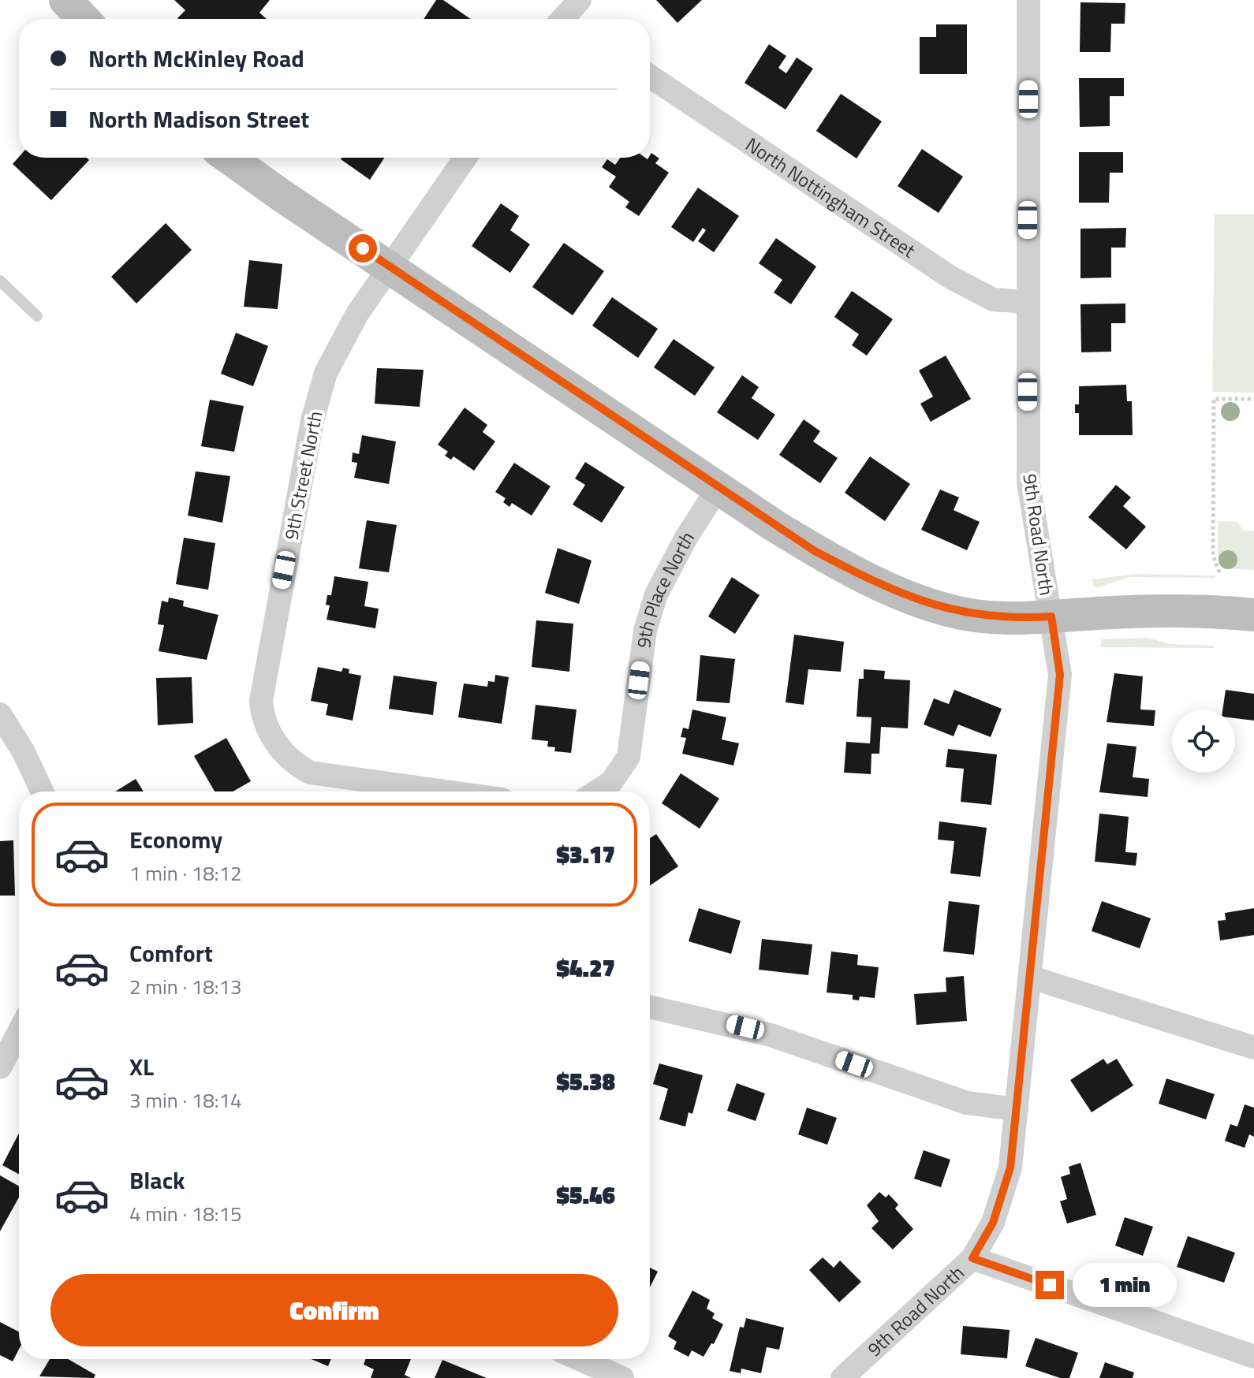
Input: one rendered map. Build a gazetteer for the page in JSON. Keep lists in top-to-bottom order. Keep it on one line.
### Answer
{"streets":{"street":["North Nottingham Street","9th Street North","9th Road North","9th Place North"]},"crossings":[["North Nottingham Street","9th Road North"]],"page":{"banner":["North McKinley Road","North Madison Street"],"list":[{"name":"Economy","note":"1 min · 18:12","value":"$3.17"},{"name":"Comfort","note":"2 min · 18:13","value":"$4.27"},{"name":"XL","note":"3 min · 18:14","value":"$5.38"},{"name":"Black","note":"4 min · 18:15","value":"$5.46"}],"buttons":"Confirm","bubble":"1 min"}}
